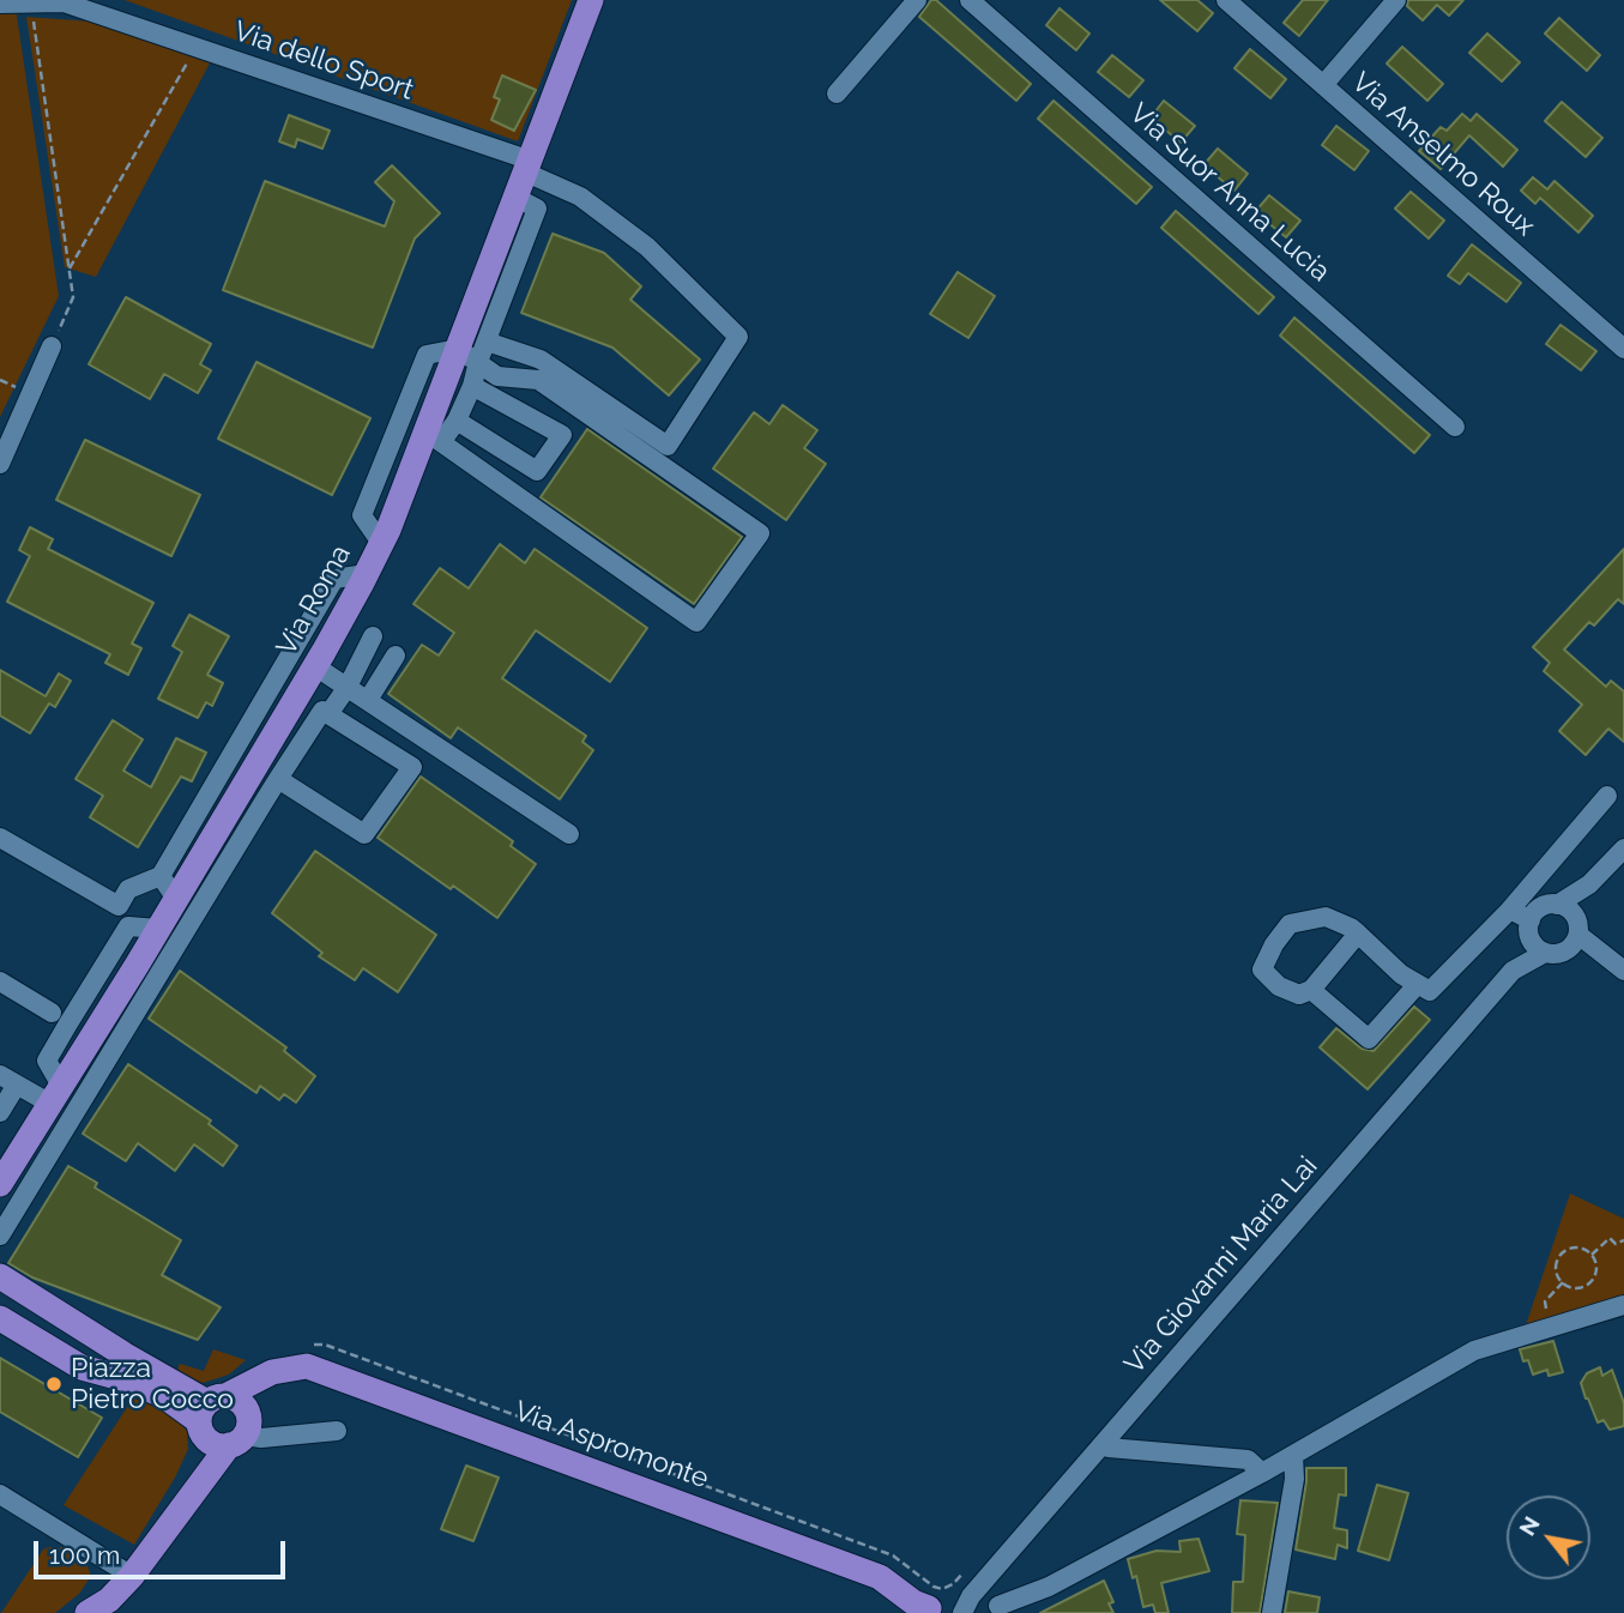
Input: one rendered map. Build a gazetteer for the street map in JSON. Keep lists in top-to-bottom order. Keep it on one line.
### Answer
{"streets":{"main road":["Via Roma","Via Aspromonte"],"street":["Via dello Sport","Via Anselmo Roux","Via Suor Anna Lucia","Via Giovanni Maria Lai"]},"crossings":[["Via dello Sport","Via Roma"],["Via Giovanni Maria Lai","Via Aspromonte"]],"places":["Piazza Pietro Cocco"],"scale_bar":"100 m","north":"top left"}
